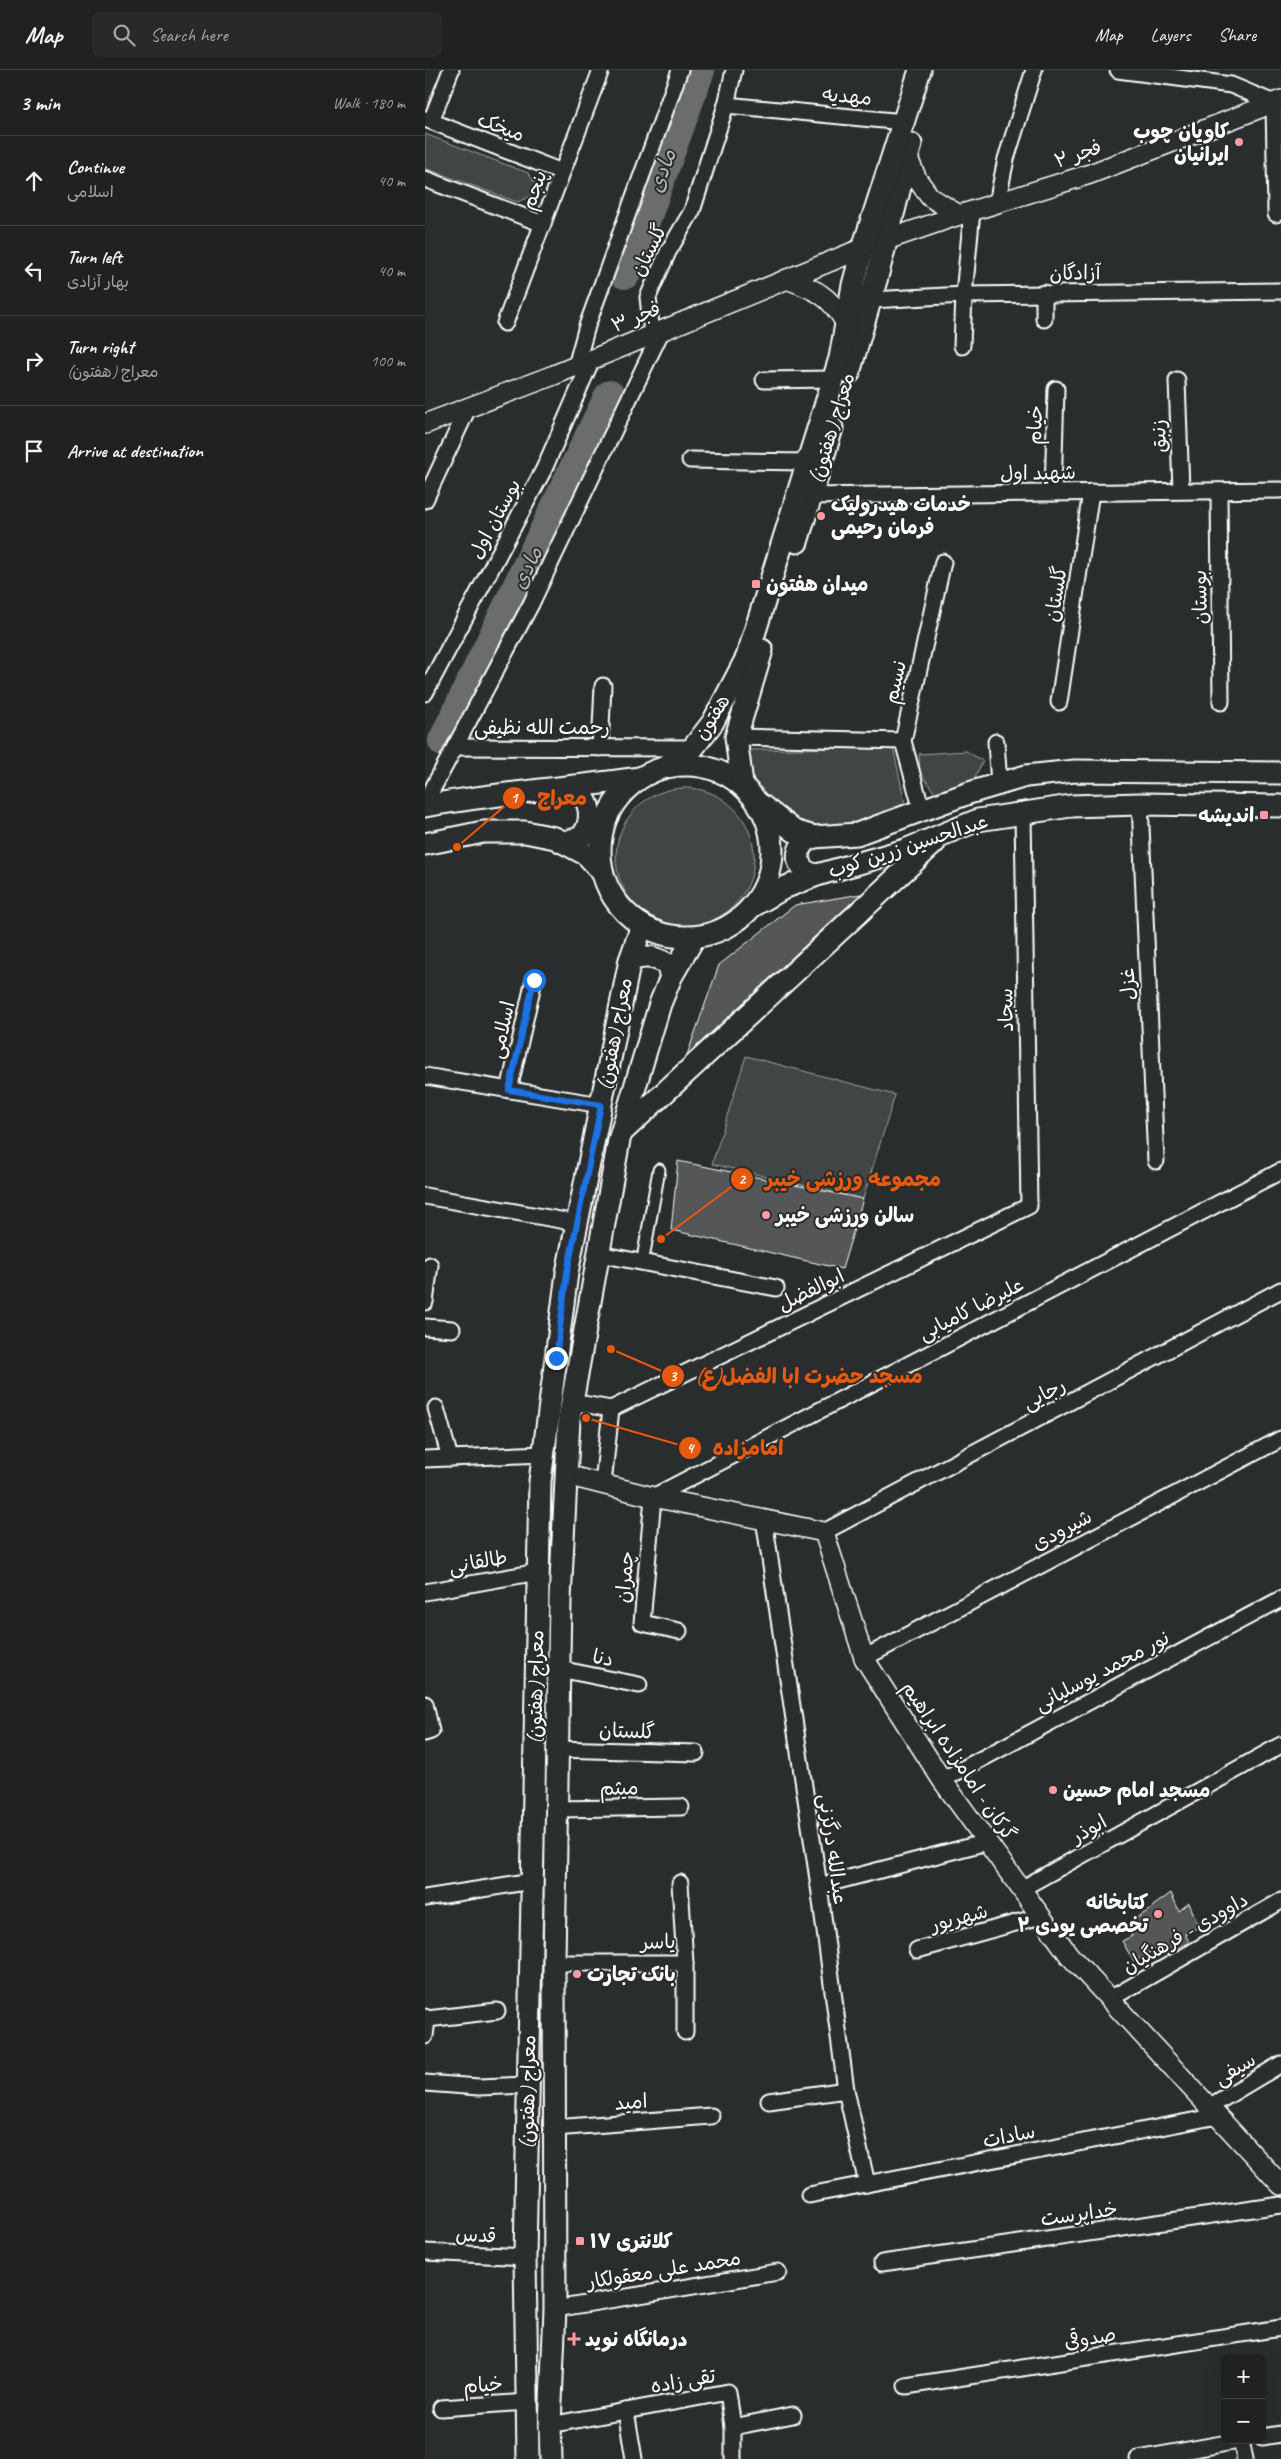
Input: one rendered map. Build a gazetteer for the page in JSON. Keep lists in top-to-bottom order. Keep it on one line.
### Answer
{"streets":{"main road":["معراج (هفتون)","هفتون","عبدالحسین زرین کوب"],"street":["مهدیه","میخک","فجر ۲","پنجم","گلستان","آزادگان","فجر ۳","خیام","زنبق","شهید اول","بوستان اول","بوستان","نسیم","رحمت الله نظیفی","غزل","سجاد","اسلامی","ابوالفضل","علیرضا کامیابی","رجایی","شیرودی","طالقانی","چمران","دنا","نور محمد یوسلیانی","گرکان - امامزاده ابراهیم","میثم","ابوذر","عبدالله درگزنی","شهریور","داوودی - فرهنگیان","یاسر","سیفی","امید","سادات","خداپرست","قدس","محمد علی معقولکار","صدوقی","تقی زاده"]},"crossings":[["مهدیه","گلستان"],["مهدیه","معراج (هفتون)"],["میخک","پنجم"],["فجر ۲","فجر ۳"],["فجر ۲","معراج (هفتون)"],["گلستان","فجر ۳"],["گلستان","معراج (هفتون)"],["گلستان","شهید اول"],["آزادگان","معراج (هفتون)"],["فجر ۳","معراج (هفتون)"],["فجر ۳","بوستان اول"],["خیام","معراج (هفتون)"],["خیام","شهید اول"],["معراج (هفتون)","شهید اول"],["معراج (هفتون)","هفتون"],["معراج (هفتون)","عبدالحسین زرین کوب"],["معراج (هفتون)","طالقانی"],["معراج (هفتون)","دنا"],["معراج (هفتون)","میثم"],["معراج (هفتون)","یاسر"],["معراج (هفتون)","امید"],["معراج (هفتون)","قدس"],["معراج (هفتون)","محمد علی معقولکار"],["معراج (هفتون)","تقی زاده"],["زنبق","شهید اول"],["شهید اول","بوستان"],["نسیم","عبدالحسین زرین کوب"],["هفتون","رحمت الله نظیفی"],["هفتون","عبدالحسین زرین کوب"],["عبدالحسین زرین کوب","غزل"],["عبدالحسین زرین کوب","سجاد"],["سجاد","ابوالفضل"],["علیرضا کامیابی","چمران"],["رجایی","گرکان - امامزاده ابراهیم"],["شیرودی","گرکان - امامزاده ابراهیم"],["نور محمد یوسلیانی","گرکان - امامزاده ابراهیم"],["گرکان - امامزاده ابراهیم","ابوذر"],["گرکان - امامزاده ابراهیم","شهریور"],["گرکان - امامزاده ابراهیم","داوودی - فرهنگیان"],["گرکان - امامزاده ابراهیم","سیفی"],["گرکان - امامزاده ابراهیم","سادات"],["عبدالله درگزنی","سادات"],["سیفی","سادات"]],"water":["مادی"],"places":{"other":["کاویان چوب ایرانیان","خدمات هیدرولیک فرمان رحیمی","معراج","سالن ورزشی خیبر","مجموعه ورزشی خیبر","مسجد حضرت ابا الفضل(ع)","امامزاده","مسجد امام حسین","کتابخانه تخصصی یودی ۲","بانک تجارت"],"transit":["میدان هفتون","اندیشه","کلانتری ۱۷"],"health":["درمانگاه نوید"]},"page":{"header":"Map","search":"Search here","nav":["Map","Layers","Share"],"heading":["3 min","Walk · 180 m"],"list":[["Continue","اسلامی","40 m"],["Turn left","بهار آزادی","40 m"],["Turn right","معراج (هفتون)","100 m"],"Arrive at destination"],"map_buttons":["+","−"]}}
